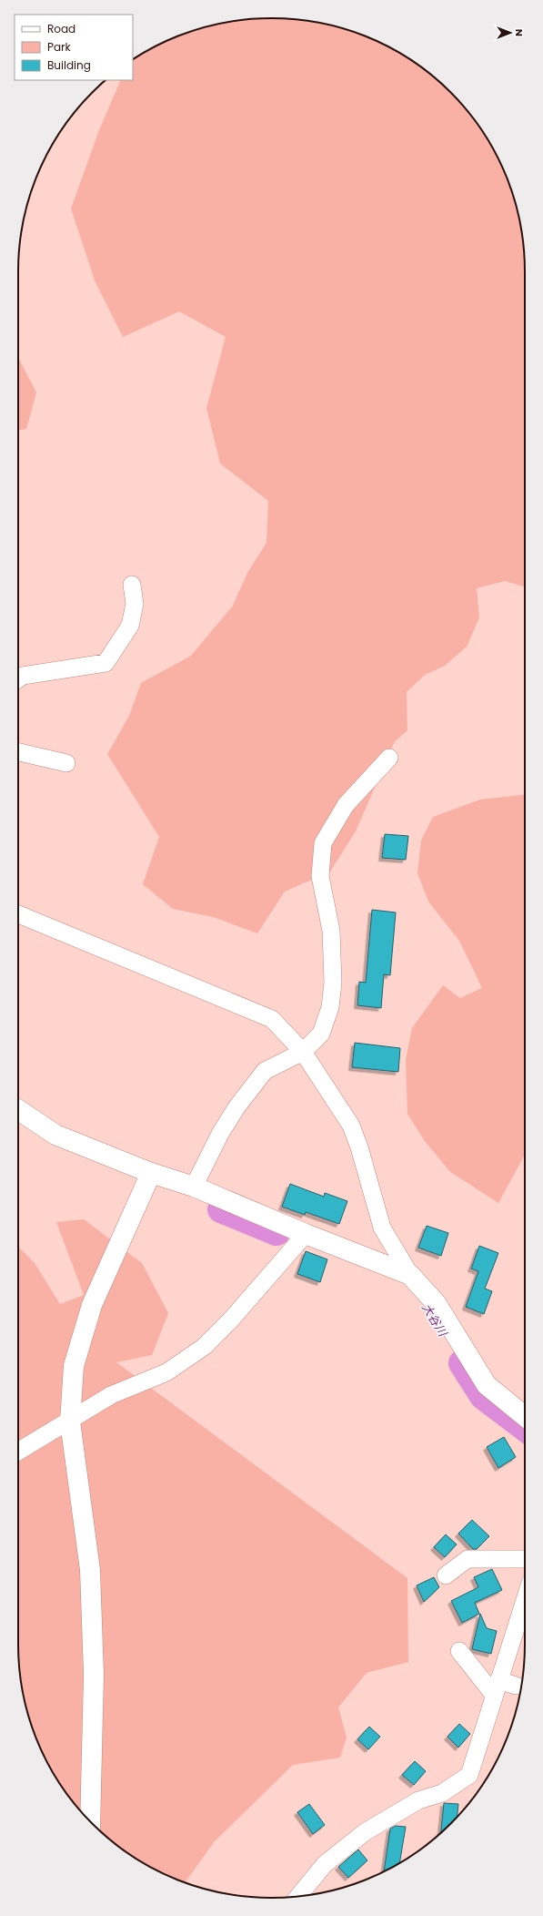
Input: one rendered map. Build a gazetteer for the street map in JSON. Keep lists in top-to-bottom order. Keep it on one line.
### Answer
{"water":["大谷川"],"legend":["Road","Park","Building"],"north":"right"}
